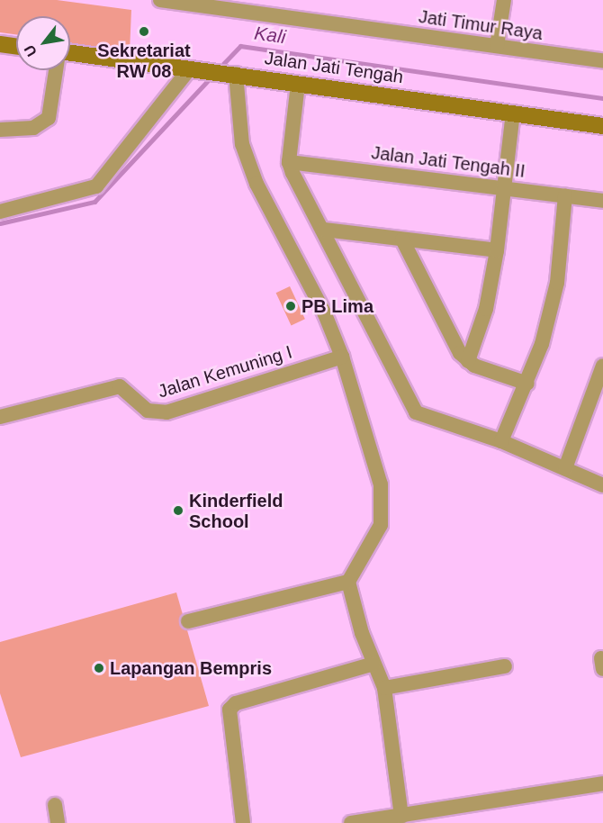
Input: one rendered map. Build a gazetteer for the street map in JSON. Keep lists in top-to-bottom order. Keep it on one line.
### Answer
{"streets":{"street":["Jati Timur Raya","Jalan Jati Tengah","Jalan Jati Tengah II","Jalan Kemuning I"]},"water":["Kali"],"places":["Sekretariat RW 08","PB Lima","Kinderfield School","Lapangan Bempris"],"north":"bottom left"}
